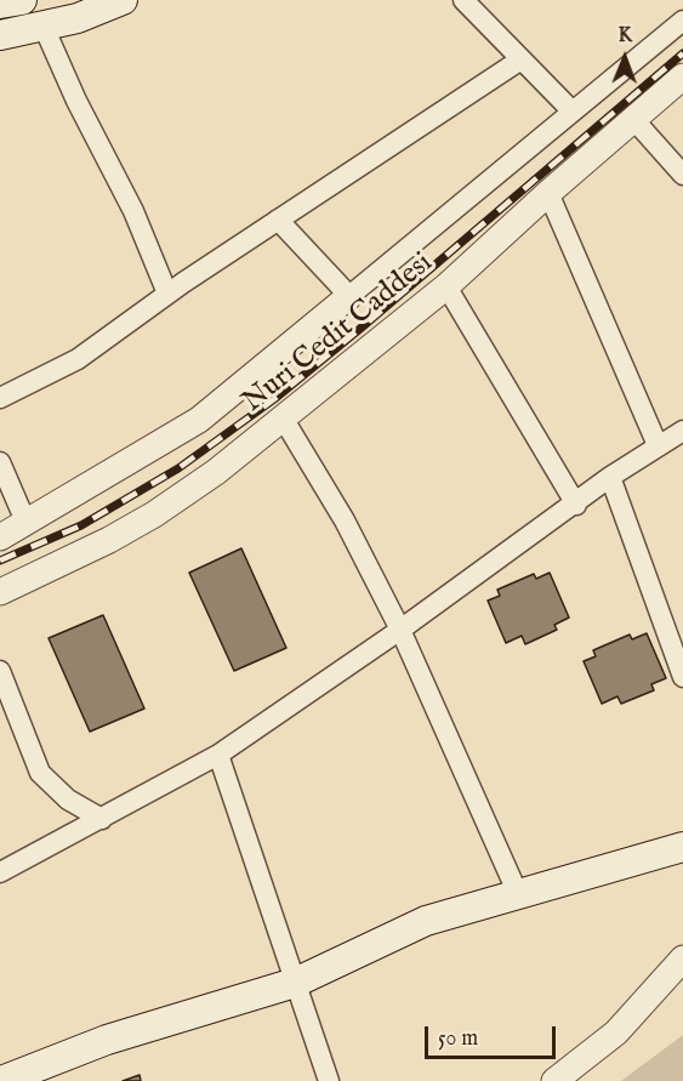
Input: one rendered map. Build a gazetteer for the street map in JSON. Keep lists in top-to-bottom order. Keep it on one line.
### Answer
{"streets":{"street":["Nuri Cedit Caddesi"]},"scale_bar":"50 m","north":"top"}
